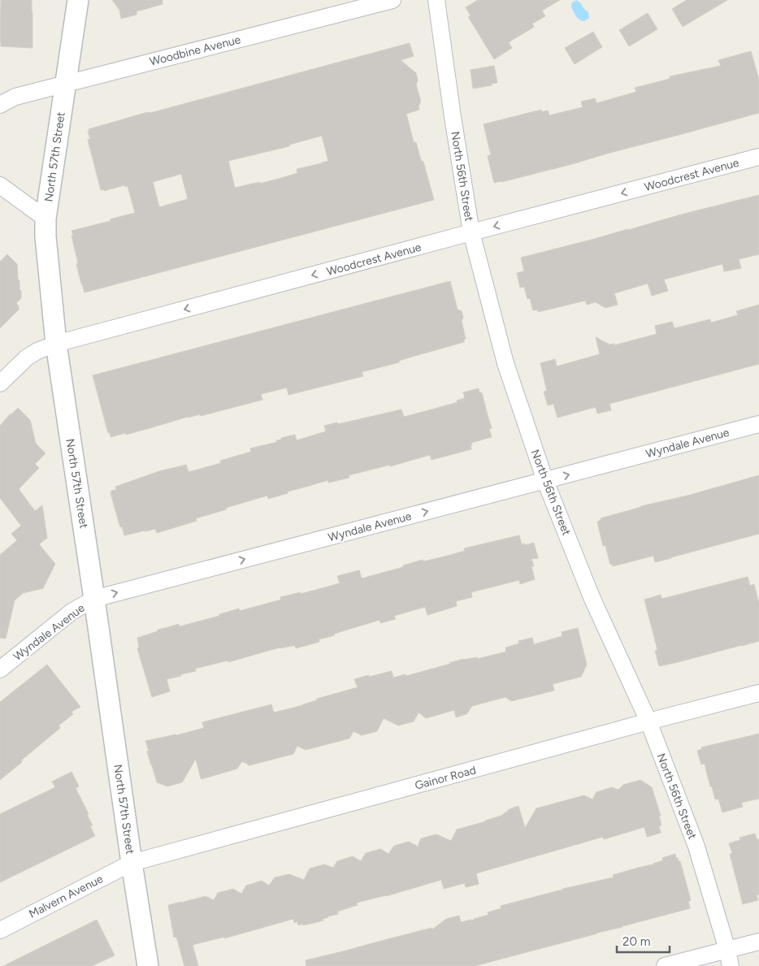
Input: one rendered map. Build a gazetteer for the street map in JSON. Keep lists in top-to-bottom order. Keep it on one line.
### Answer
{"streets":{"street":["Woodbine Avenue","North 57th Street","Woodcrest Avenue","North 56th Street","Wyndale Avenue","Gainor Road","Malvern Avenue"]},"crossings":[["Woodbine Avenue","North 57th Street"],["North 57th Street","Woodcrest Avenue"],["North 57th Street","Wyndale Avenue"],["North 57th Street","Gainor Road"],["North 57th Street","Malvern Avenue"],["Woodcrest Avenue","North 56th Street"],["North 56th Street","Wyndale Avenue"],["North 56th Street","Gainor Road"],["Gainor Road","Malvern Avenue"]],"one_way":["Woodcrest Avenue","Wyndale Avenue"],"scale_bar":"20 m"}
